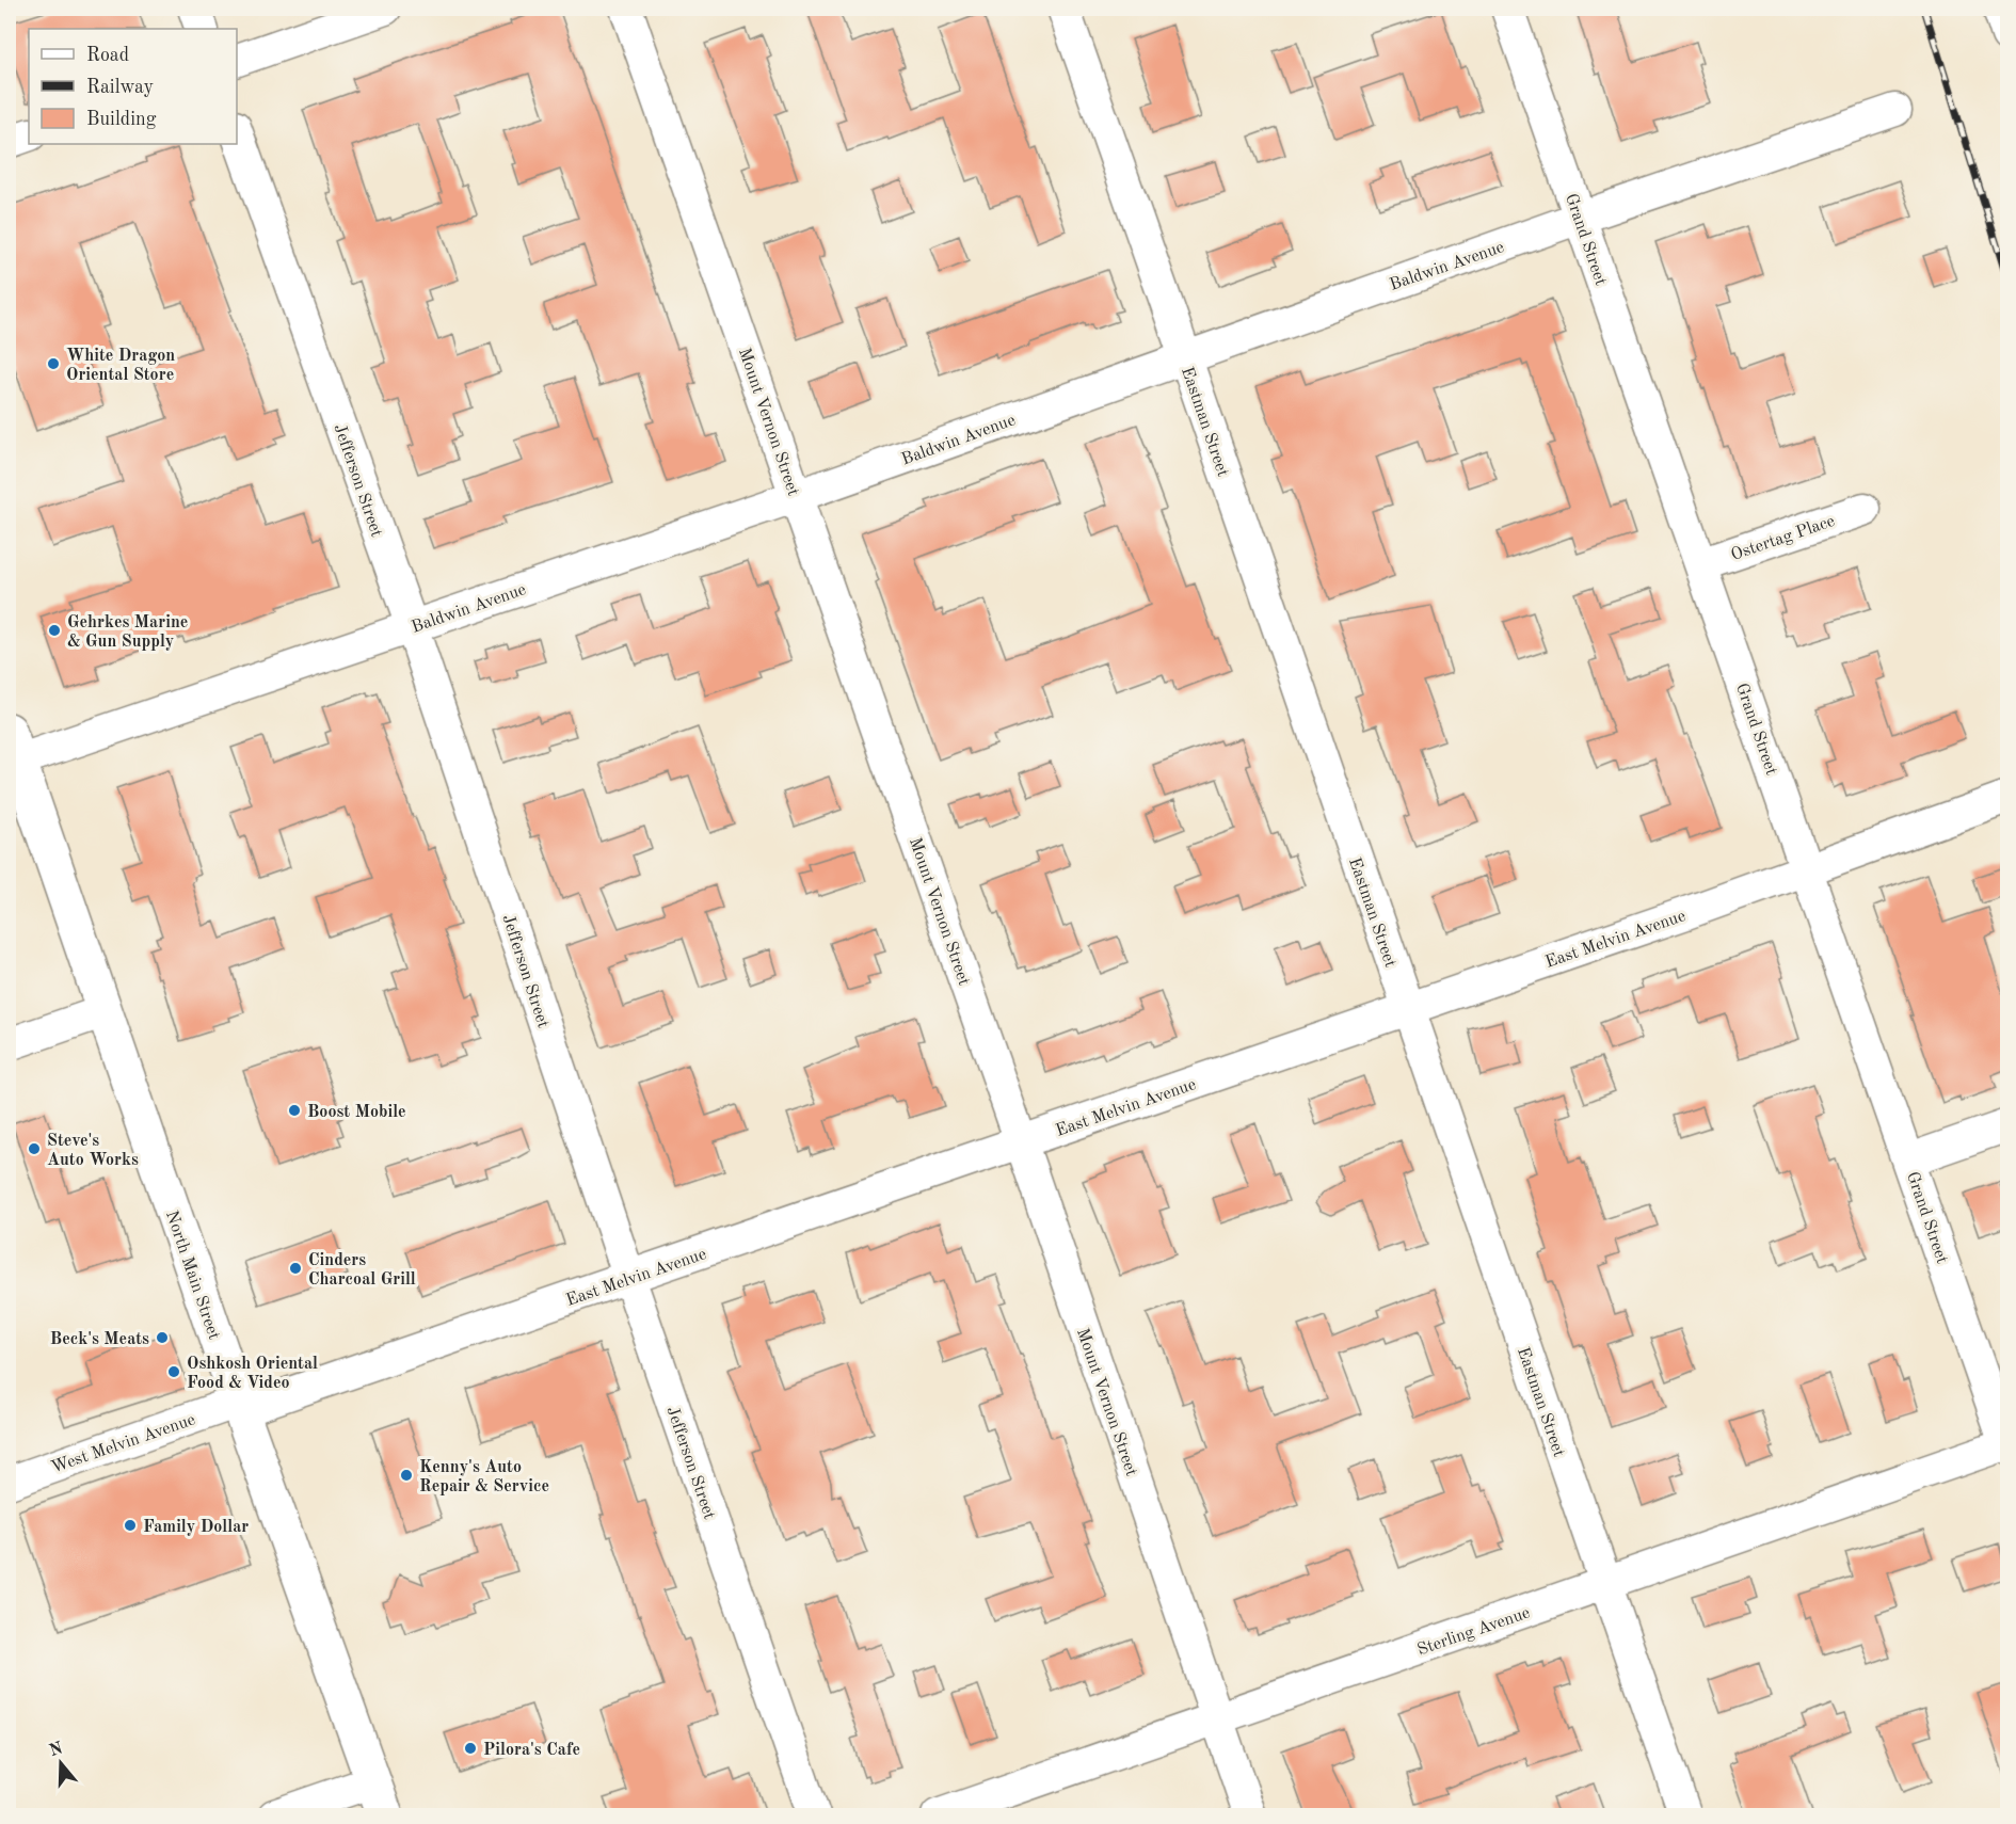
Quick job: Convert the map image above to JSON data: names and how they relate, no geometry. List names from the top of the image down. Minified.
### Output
{"streets":{"main road":["North Main Street"],"street":["Grand Street","Baldwin Avenue","Mount Vernon Street","Eastman Street","Jefferson Street","Ostertag Place","East Melvin Avenue","West Melvin Avenue","Sterling Avenue"]},"crossings":[["Grand Street","Baldwin Avenue"],["Grand Street","Ostertag Place"],["Grand Street","East Melvin Avenue"],["Grand Street","Sterling Avenue"],["Baldwin Avenue","Mount Vernon Street"],["Baldwin Avenue","Eastman Street"],["Baldwin Avenue","Jefferson Street"],["Baldwin Avenue","North Main Street"],["Mount Vernon Street","East Melvin Avenue"],["Mount Vernon Street","Sterling Avenue"],["Eastman Street","East Melvin Avenue"],["Eastman Street","Sterling Avenue"],["Jefferson Street","East Melvin Avenue"],["East Melvin Avenue","North Main Street"],["East Melvin Avenue","West Melvin Avenue"],["North Main Street","West Melvin Avenue"]],"places":["White Dragon Oriental Store","Gehrkes Marine & Gun Supply","Boost Mobile","Steve's Auto Works","Cinders Charcoal Grill","Beck's Meats","Oshkosh Oriental Food & Video","Kenny's Auto Repair & Service","Family Dollar","Pilora's Cafe"],"legend":["Road","Railway","Building"],"north":"top"}
